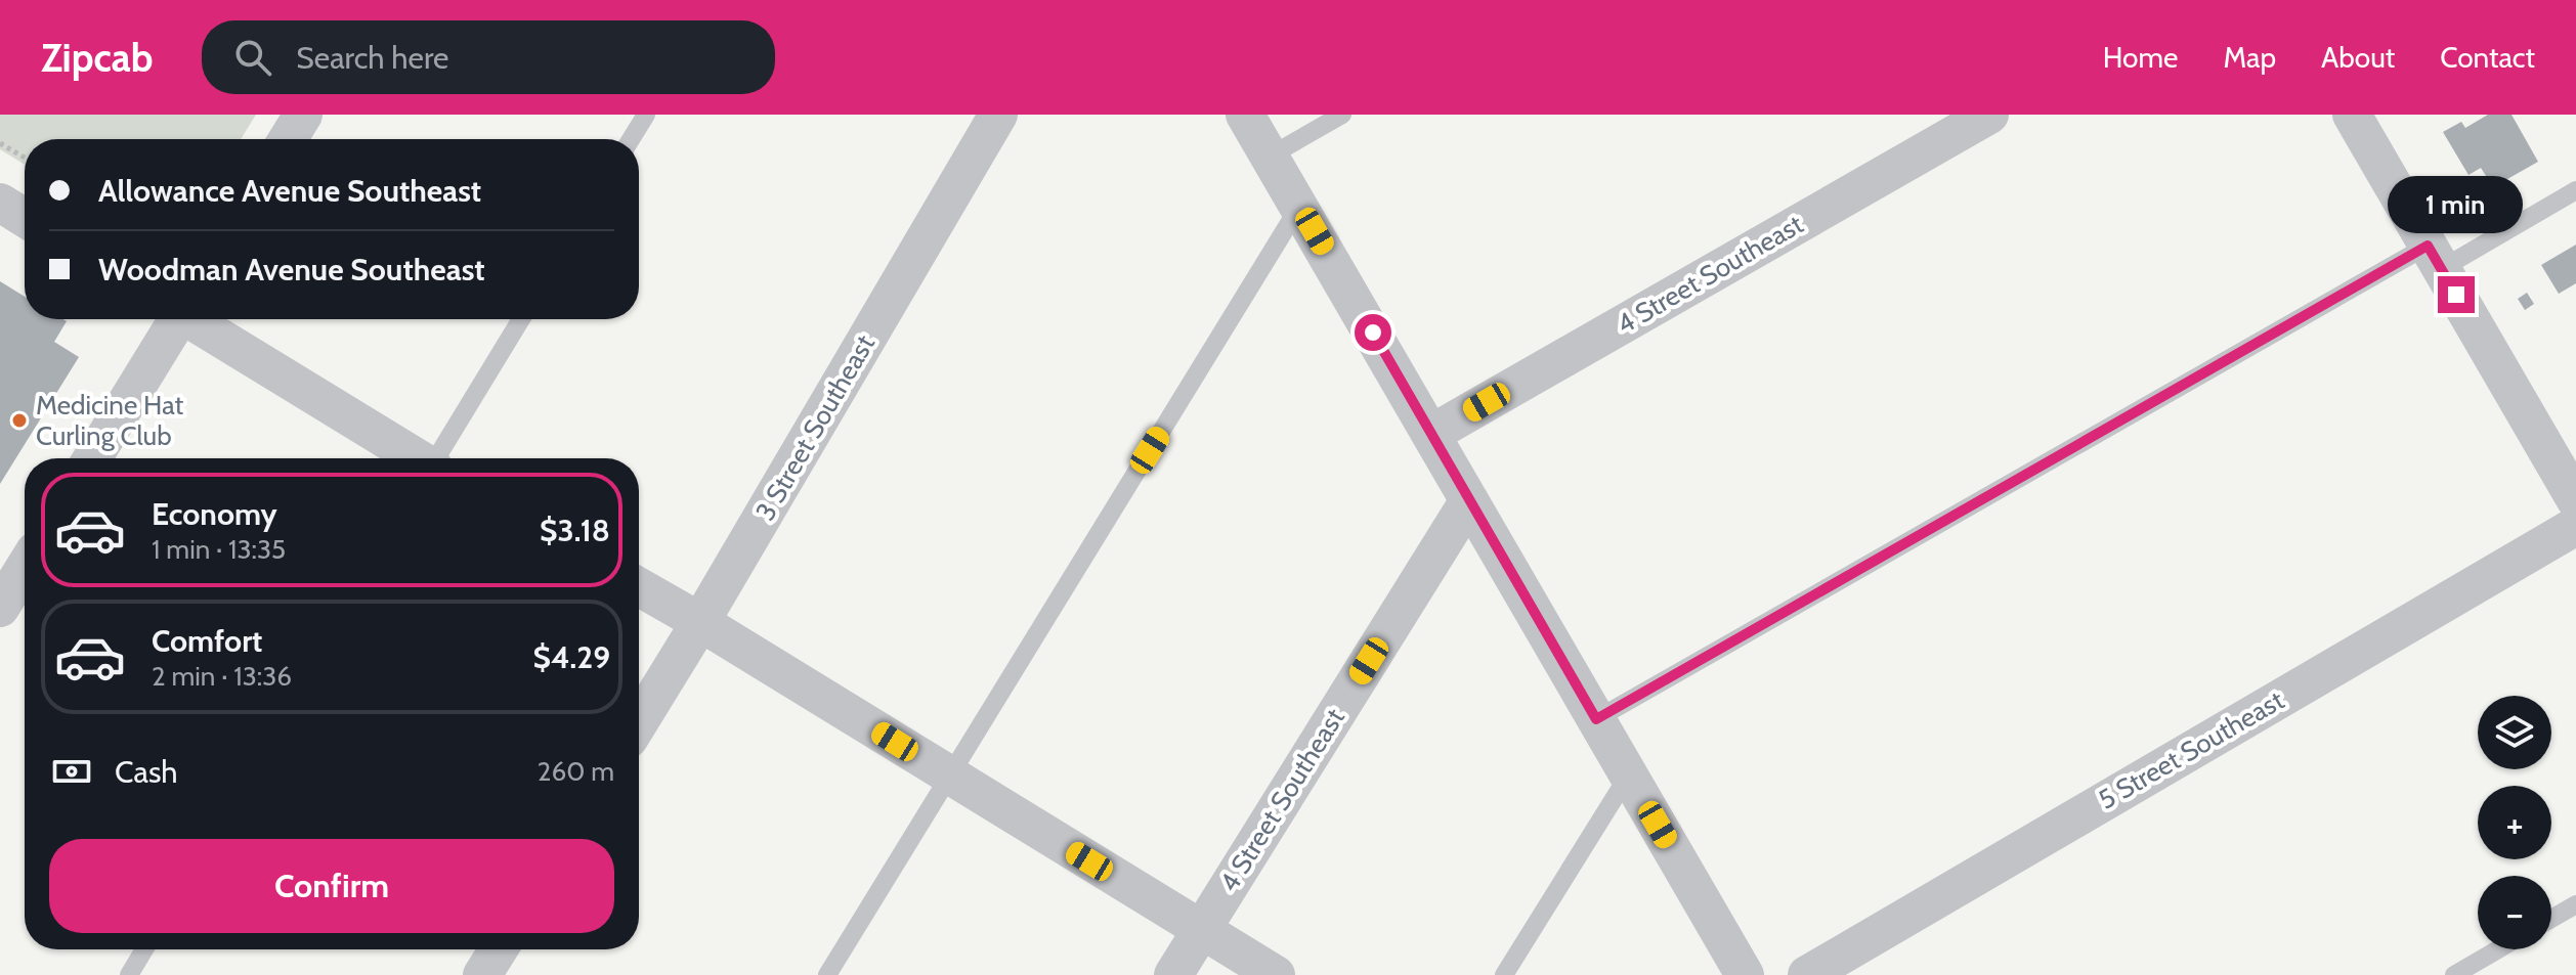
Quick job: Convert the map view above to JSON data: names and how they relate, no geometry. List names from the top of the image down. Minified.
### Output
{"streets":{"street":["4 Street Southeast","3 Street Southeast","5 Street Southeast"]},"places":["Medicine Hat Curling Club"],"page":{"header":"Zipcab","search":"Search here","nav":["Home","Map","About","Contact"],"banner":["Allowance Avenue Southeast","Woodman Avenue Southeast"],"bubble":"1 min","list":[{"name":"Economy","note":"1 min · 13:35","value":"$3.18"},{"name":"Comfort","note":"2 min · 13:36","value":"$4.29"}],"map_buttons":["+","−"],"pay":["Cash","260 m"],"buttons":"Confirm"}}
